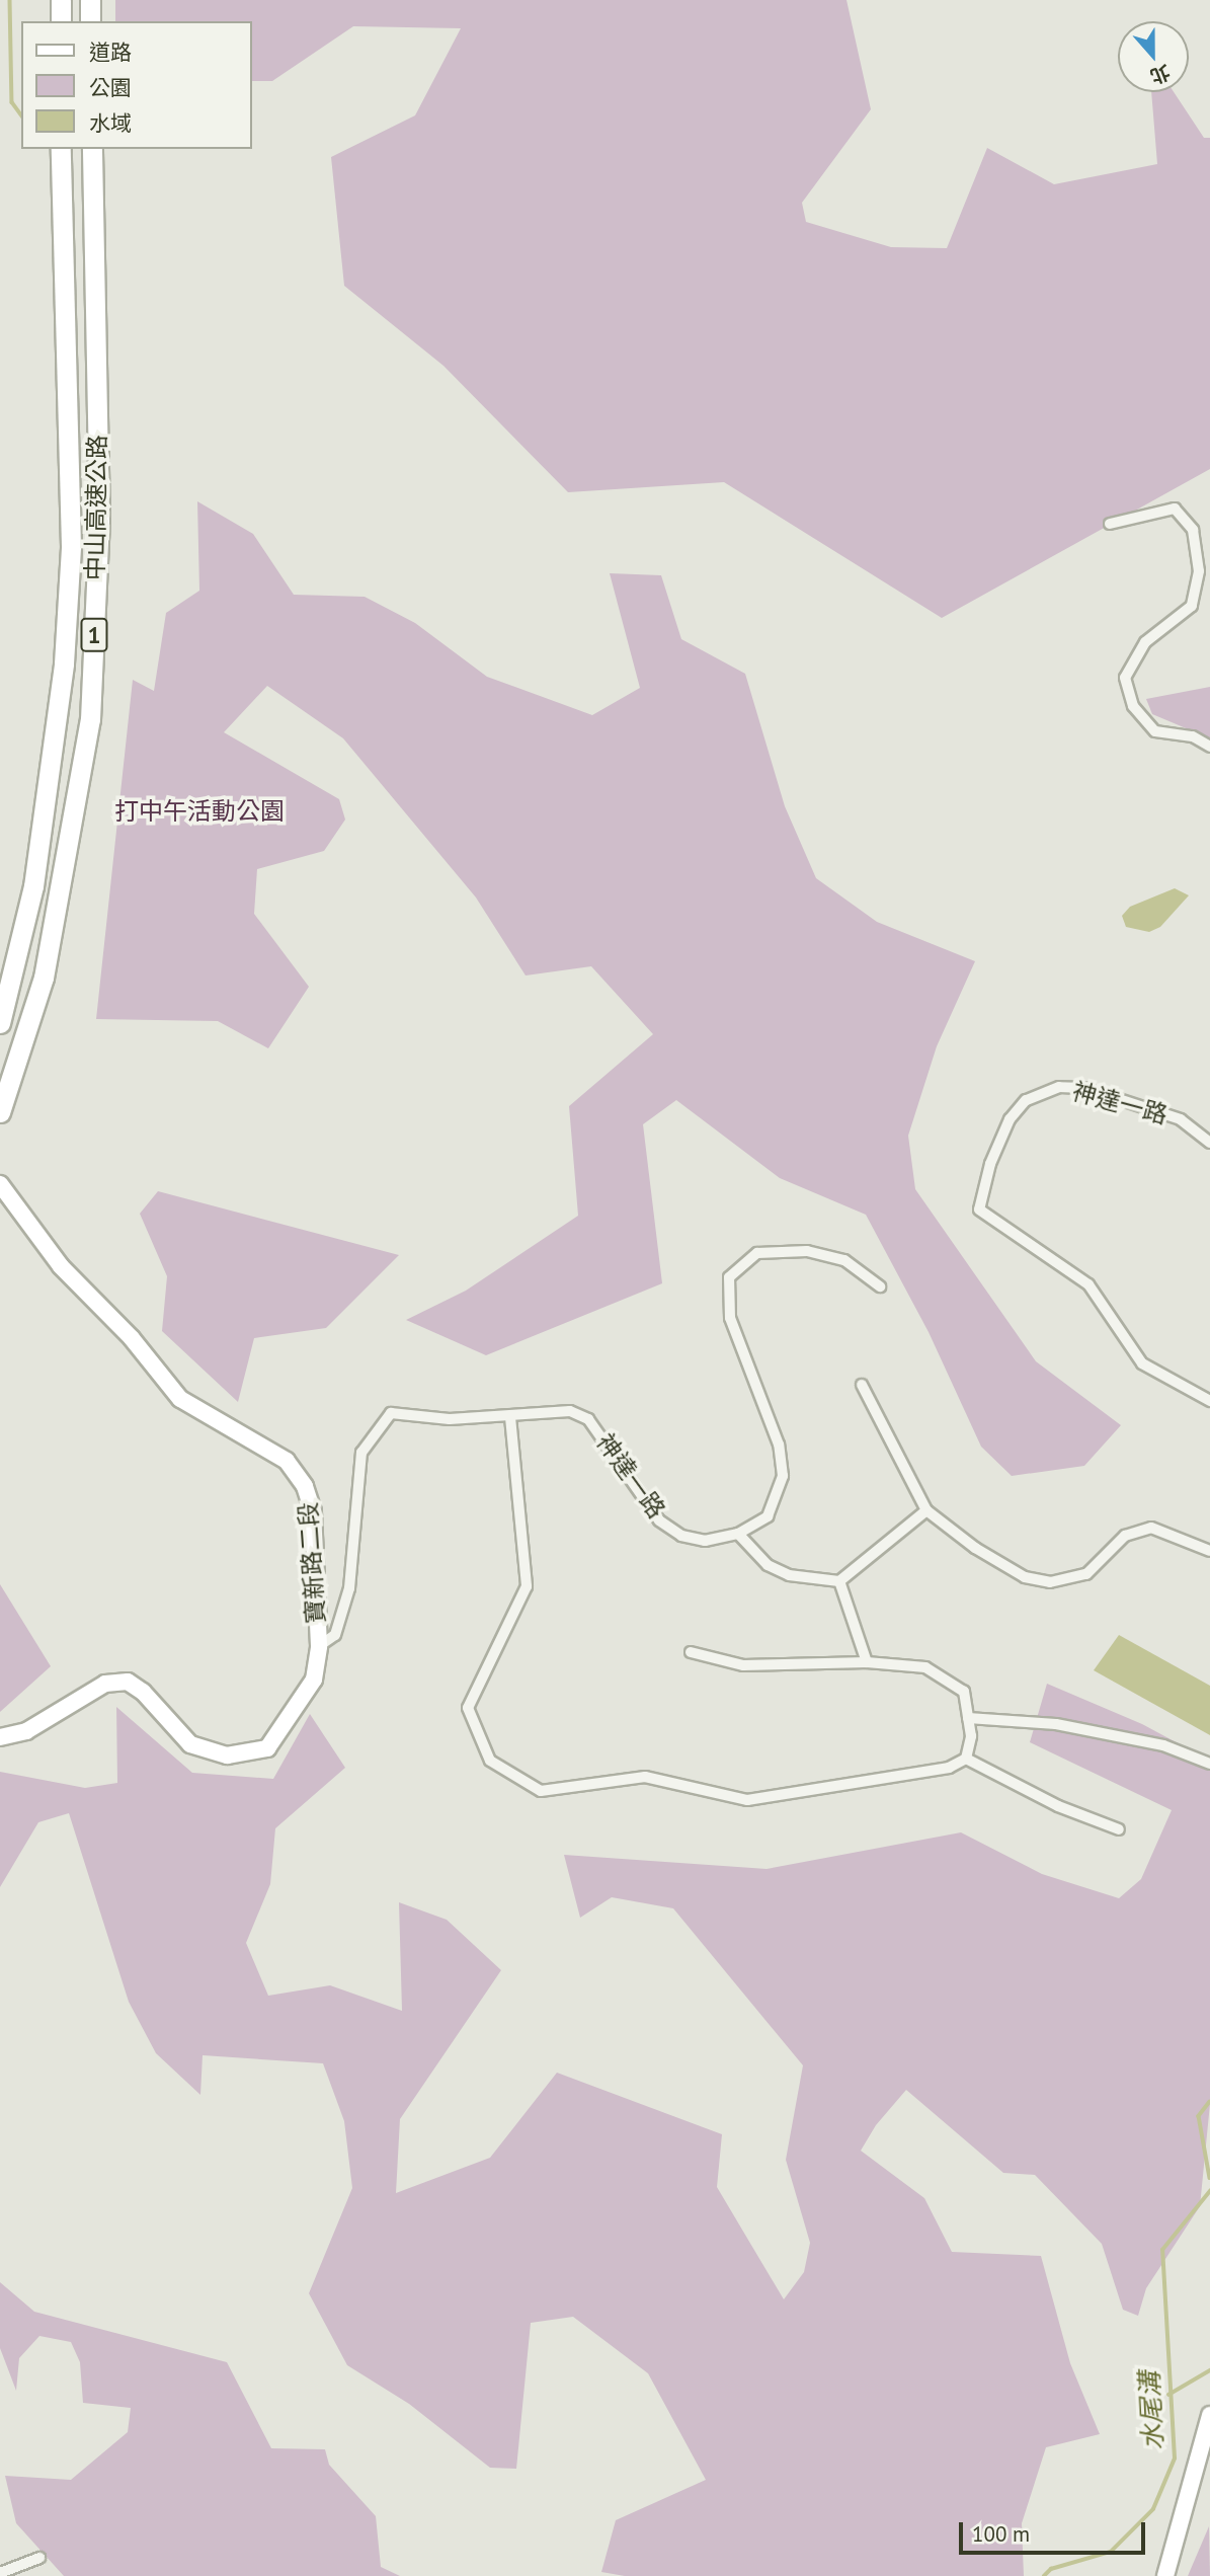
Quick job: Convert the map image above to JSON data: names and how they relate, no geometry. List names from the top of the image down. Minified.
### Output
{"streets":{"highway":["中山高速公路","1"],"street":["神達一路","寶新路二段"]},"crossings":[["神達一路","寶新路二段"]],"water":["水尾溝"],"parks":["打中午活動公園"],"legend":["道路","公園","水域"],"scale_bar":"100 m","north":"bottom"}
